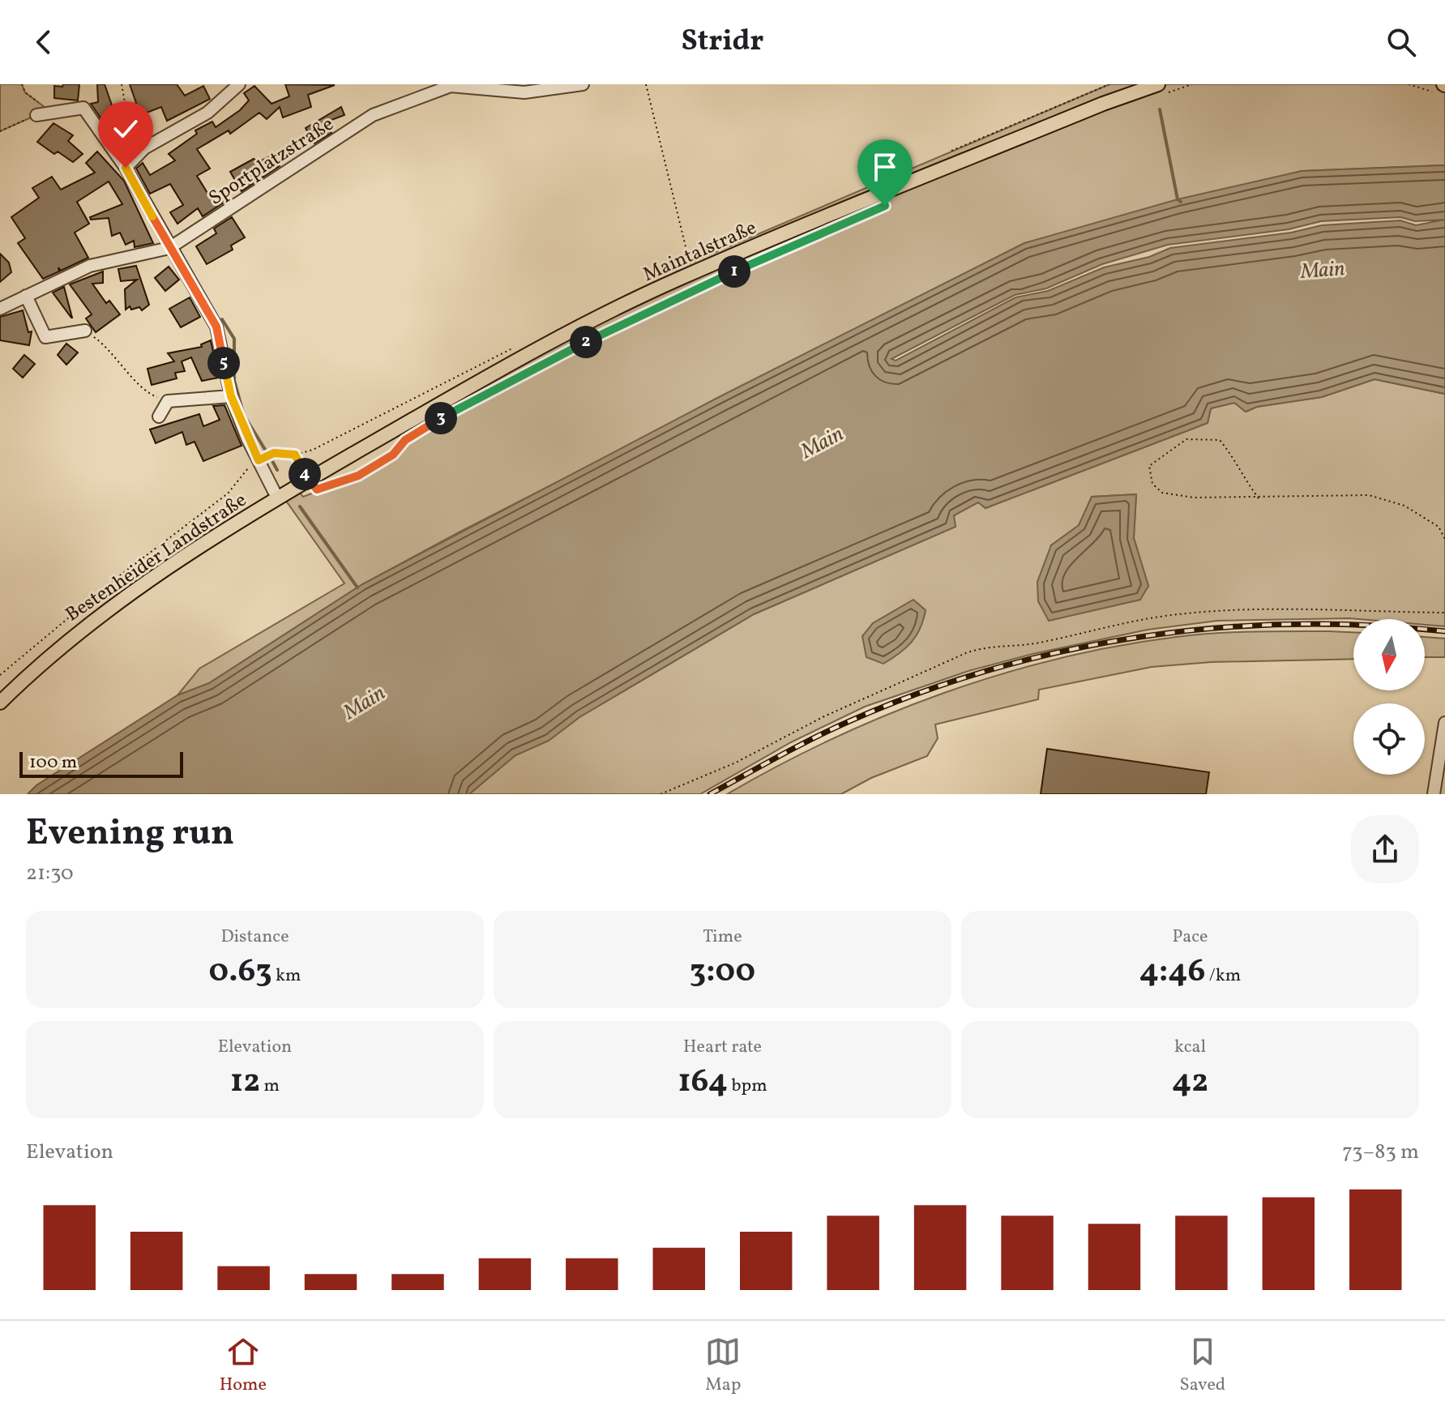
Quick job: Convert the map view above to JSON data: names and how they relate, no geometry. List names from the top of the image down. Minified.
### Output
{"streets":{"main road":["Maintalstraße","Bestenheider Landstraße"],"street":["Sportplatzstraße"]},"crossings":[["Maintalstraße","Bestenheider Landstraße"]],"water":["Main"],"scale_bar":"100 m","north":"bottom","page":{"header":"Stridr","pins":["1","2","5","3","4"],"scale":"100 m","heading":["Evening run","21:30"],"stats":[["Distance","0.63 km"],["Time","3:00"],["Pace","4:46 /km"],["Elevation","12 m"],["Heart rate","164 bpm"],["kcal","42"]],"chart":["Elevation","73–83 m"],"tabs":["Home","Map","Saved"]}}
